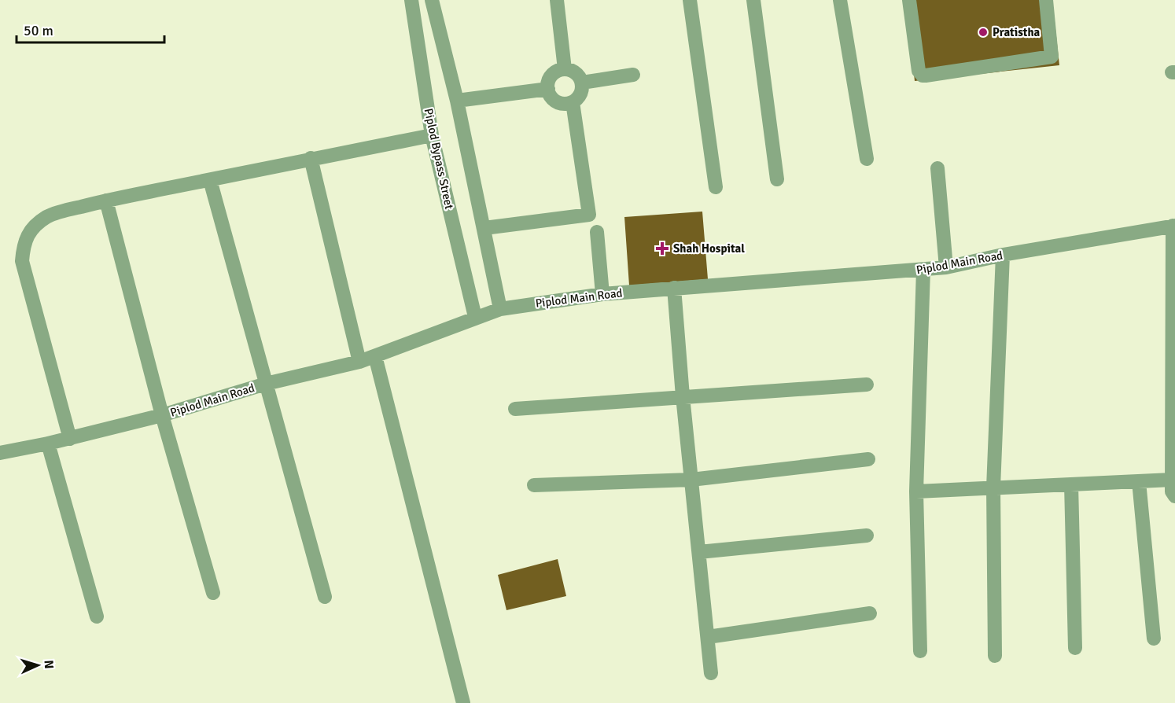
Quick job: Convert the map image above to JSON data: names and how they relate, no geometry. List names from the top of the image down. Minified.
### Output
{"streets":{"street":["Piplod Bypass Street","Piplod Main Road"]},"crossings":[["Piplod Bypass Street","Piplod Main Road"]],"places":{"other":["Pratistha"],"health":["Shah Hospital"]},"scale_bar":"50 m","north":"right"}
